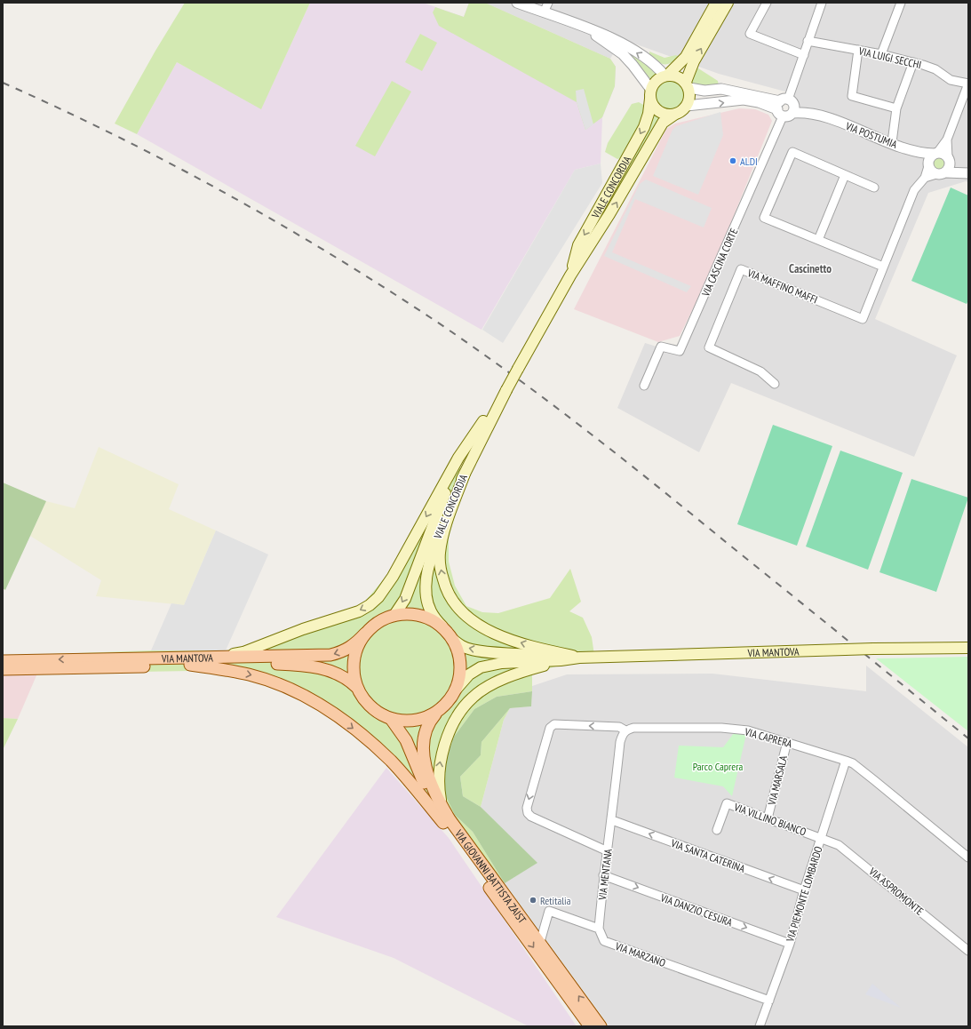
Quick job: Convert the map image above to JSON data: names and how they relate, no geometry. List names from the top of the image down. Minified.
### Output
{"streets":{"main road":["VIALE CONCORDIA","VIA MANTOVA","VIA GIOVANNI BATTISTA ZAIST"],"street":["VIA LUIGI SECCHI","VIA POSTUMIA","VIA CASCINA CORTE","VIA MAFFINO MAFFI","VIA CAPRERA","VIA MARSALA","VIA VILLINO BIANCO","VIA SANTA CATERINA","VIA MENTANA","VIA ASPROMONTE","VIA PIEMONTE LOMBARDO","VIA DANZIO CESURA","VIA MARZANO"]},"crossings":[["VIA POSTUMIA","VIALE CONCORDIA"],["VIA POSTUMIA","VIA CASCINA CORTE"],["VIA POSTUMIA","VIA MAFFINO MAFFI"],["VIALE CONCORDIA","VIA MANTOVA"],["VIALE CONCORDIA","VIA GIOVANNI BATTISTA ZAIST"],["VIA MANTOVA","VIA GIOVANNI BATTISTA ZAIST"],["VIA CAPRERA","VIA MARSALA"],["VIA CAPRERA","VIA PIEMONTE LOMBARDO"],["VIA MARSALA","VIA VILLINO BIANCO"],["VIA VILLINO BIANCO","VIA ASPROMONTE"],["VIA VILLINO BIANCO","VIA PIEMONTE LOMBARDO"],["VIA SANTA CATERINA","VIA MENTANA"],["VIA SANTA CATERINA","VIA PIEMONTE LOMBARDO"],["VIA MENTANA","VIA DANZIO CESURA"],["VIA MENTANA","VIA MARZANO"],["VIA ASPROMONTE","VIA PIEMONTE LOMBARDO"],["VIA PIEMONTE LOMBARDO","VIA DANZIO CESURA"],["VIA PIEMONTE LOMBARDO","VIA MARZANO"]],"one_way":["VIA SANTA CATERINA","VIA DANZIO CESURA"],"districts":["Cascinetto"],"parks":["Parco Caprera"],"places":["ALDI","Retitalia"]}
